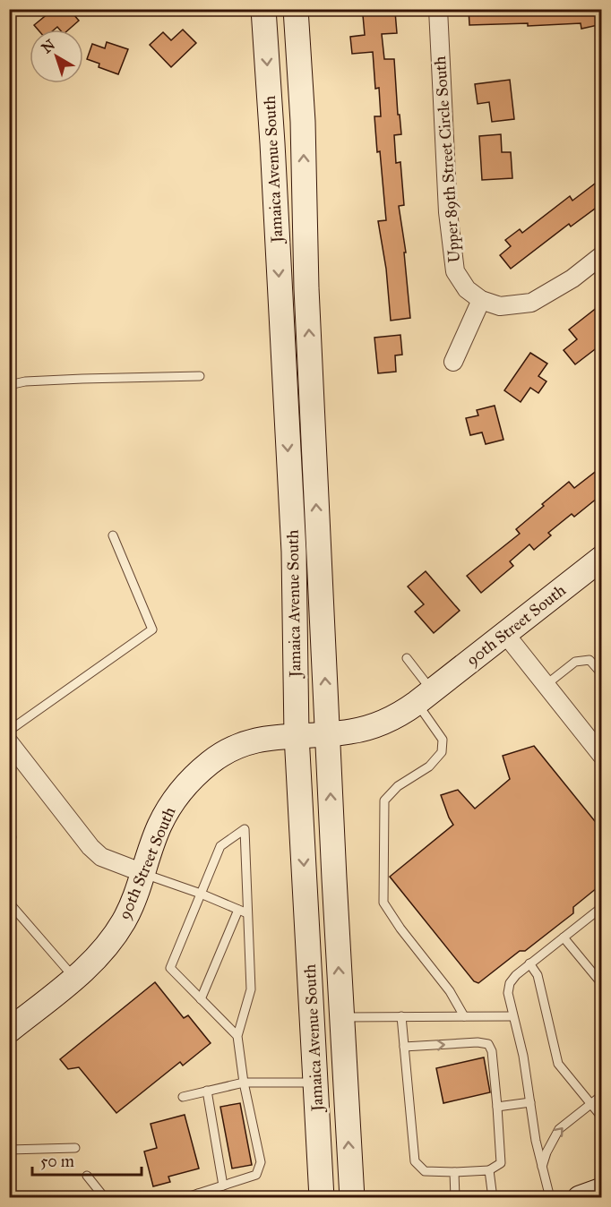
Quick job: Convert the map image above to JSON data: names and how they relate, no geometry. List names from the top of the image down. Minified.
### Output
{"streets":{"main road":["Jamaica Avenue South","90th Street South"],"street":["Upper 89th Street Circle South"]},"crossings":[["Jamaica Avenue South","90th Street South"]],"scale_bar":"50 m","north":"top left"}
